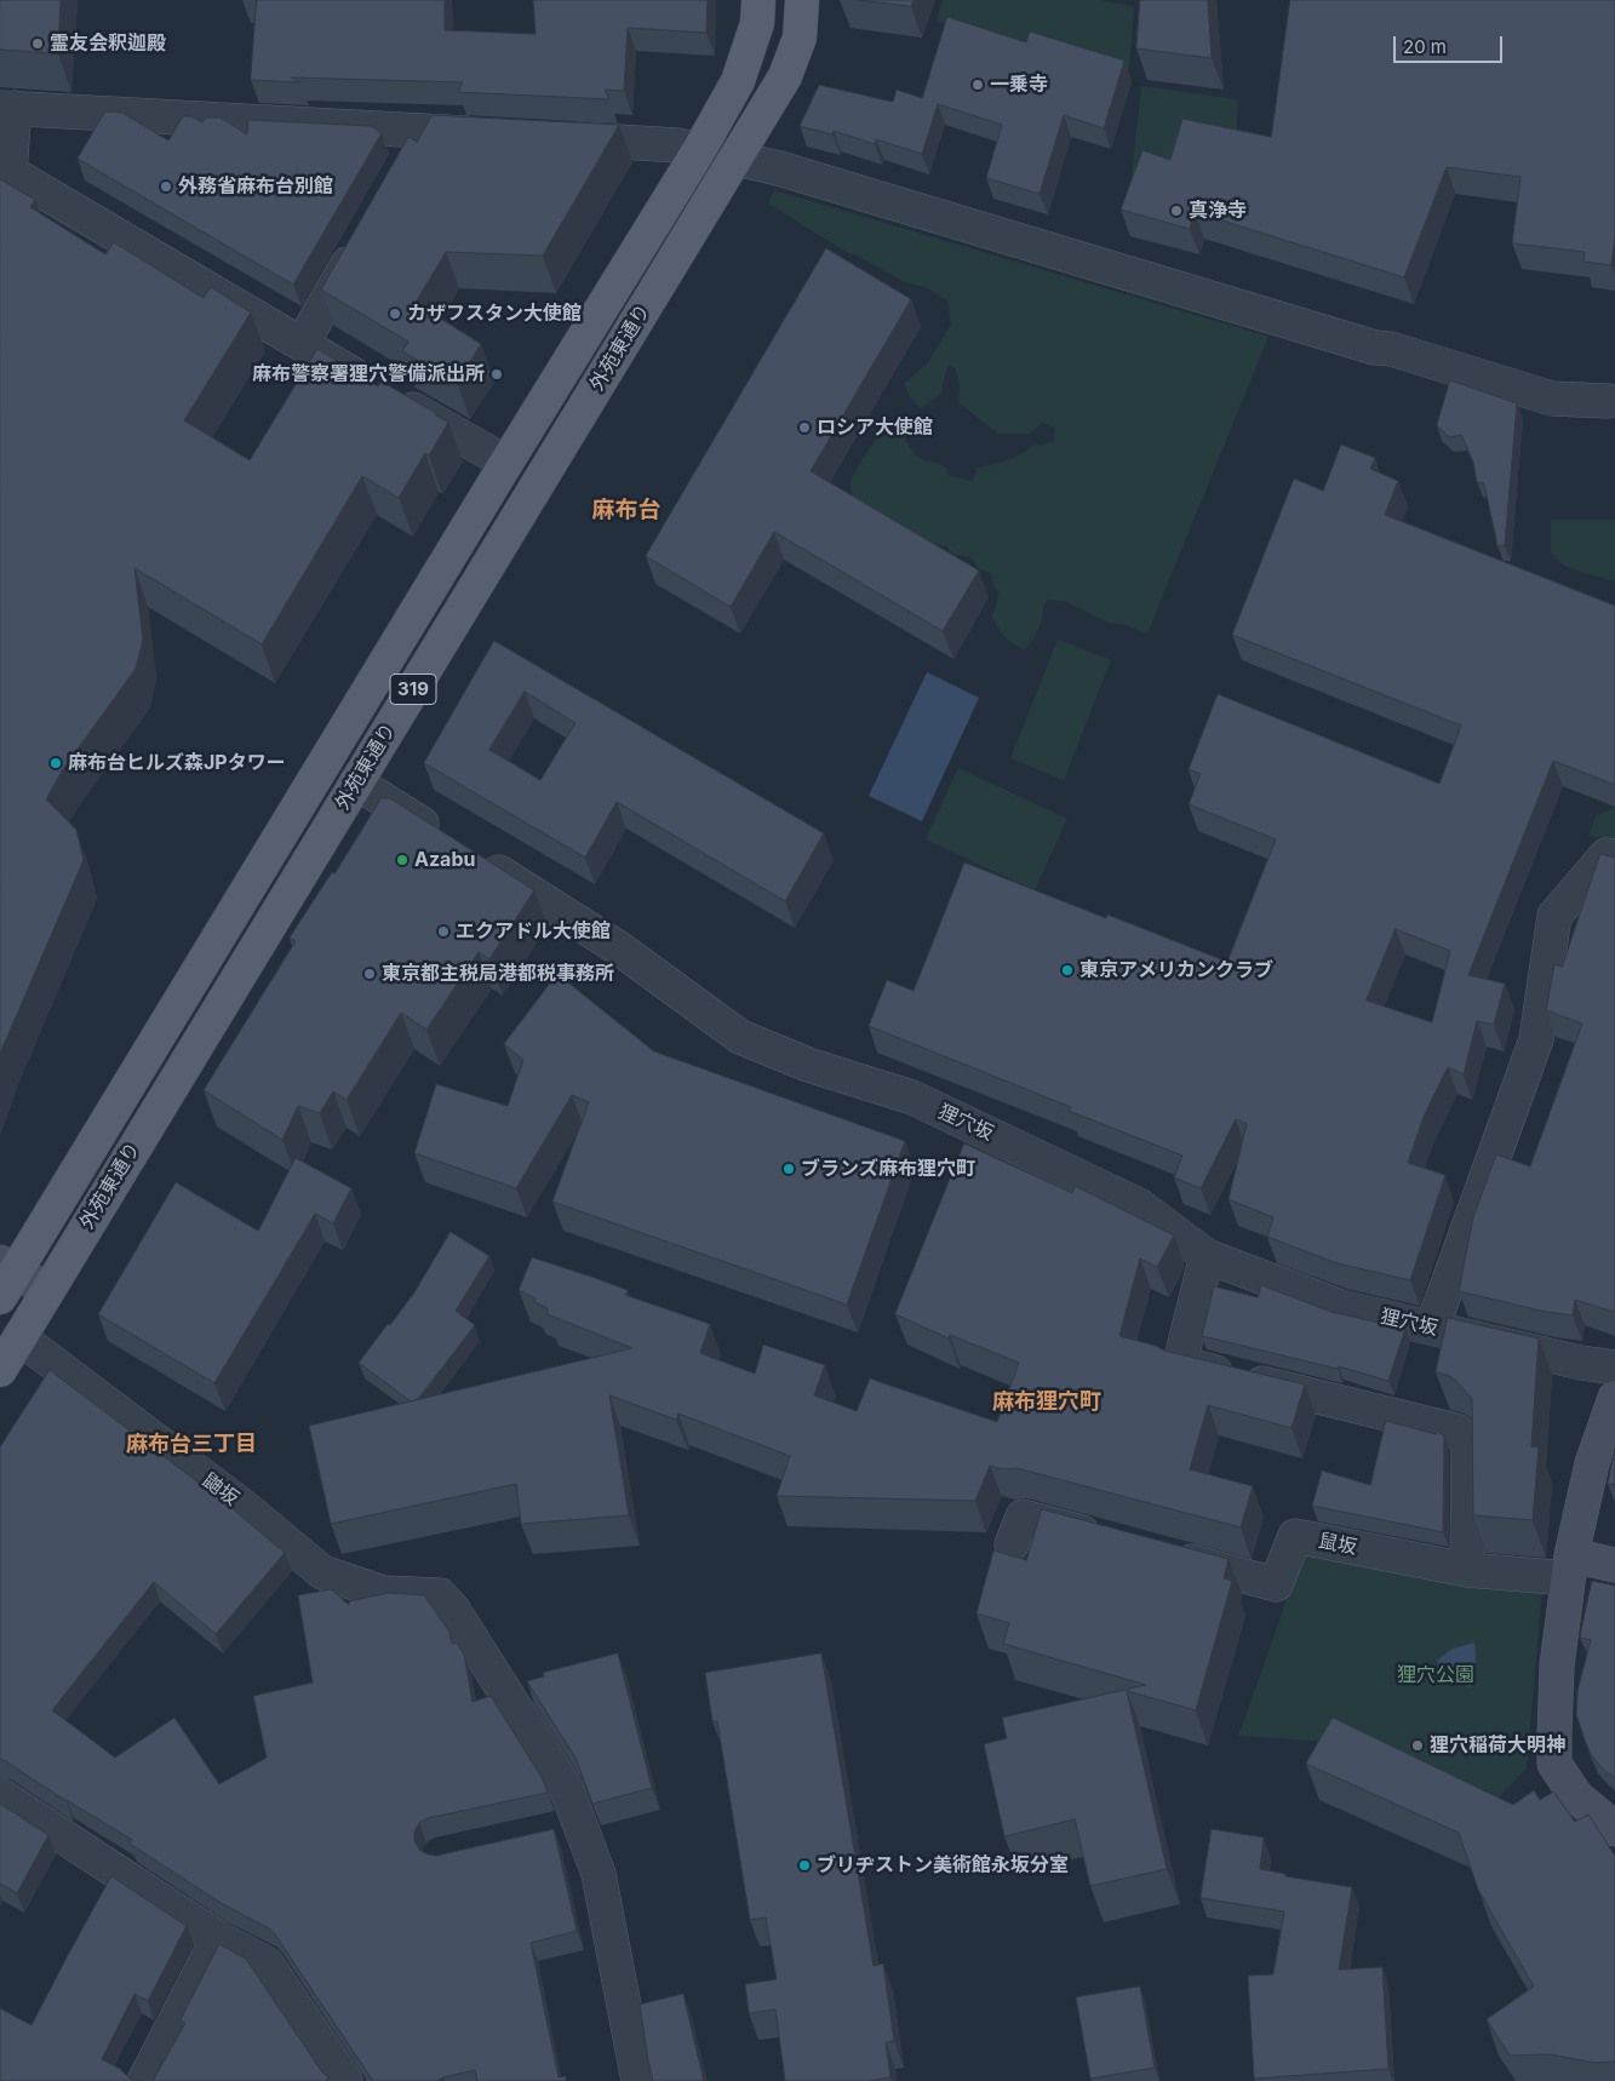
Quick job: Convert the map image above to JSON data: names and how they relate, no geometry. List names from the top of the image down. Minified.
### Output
{"streets":{"main road":["外苑東通り","319"],"street":["狸穴坂","鼬坂","鼠坂"]},"crossings":[["外苑東通り","鼬坂"]],"districts":["麻布台","麻布狸穴町","麻布台三丁目"],"parks":["狸穴公園"],"places":["霊友会釈迦殿","一乗寺","外務省麻布台別館","真浄寺","カザフスタン大使館","麻布警察署狸穴警備派出所","ロシア大使館","麻布台ヒルズ森JPタワー","Azabu","エクアドル大使館","東京アメリカンクラブ","東京都主税局港都税事務所","ブランズ麻布狸穴町","狸穴稲荷大明神","ブリヂストン美術館永坂分室"],"scale_bar":"20 m"}
